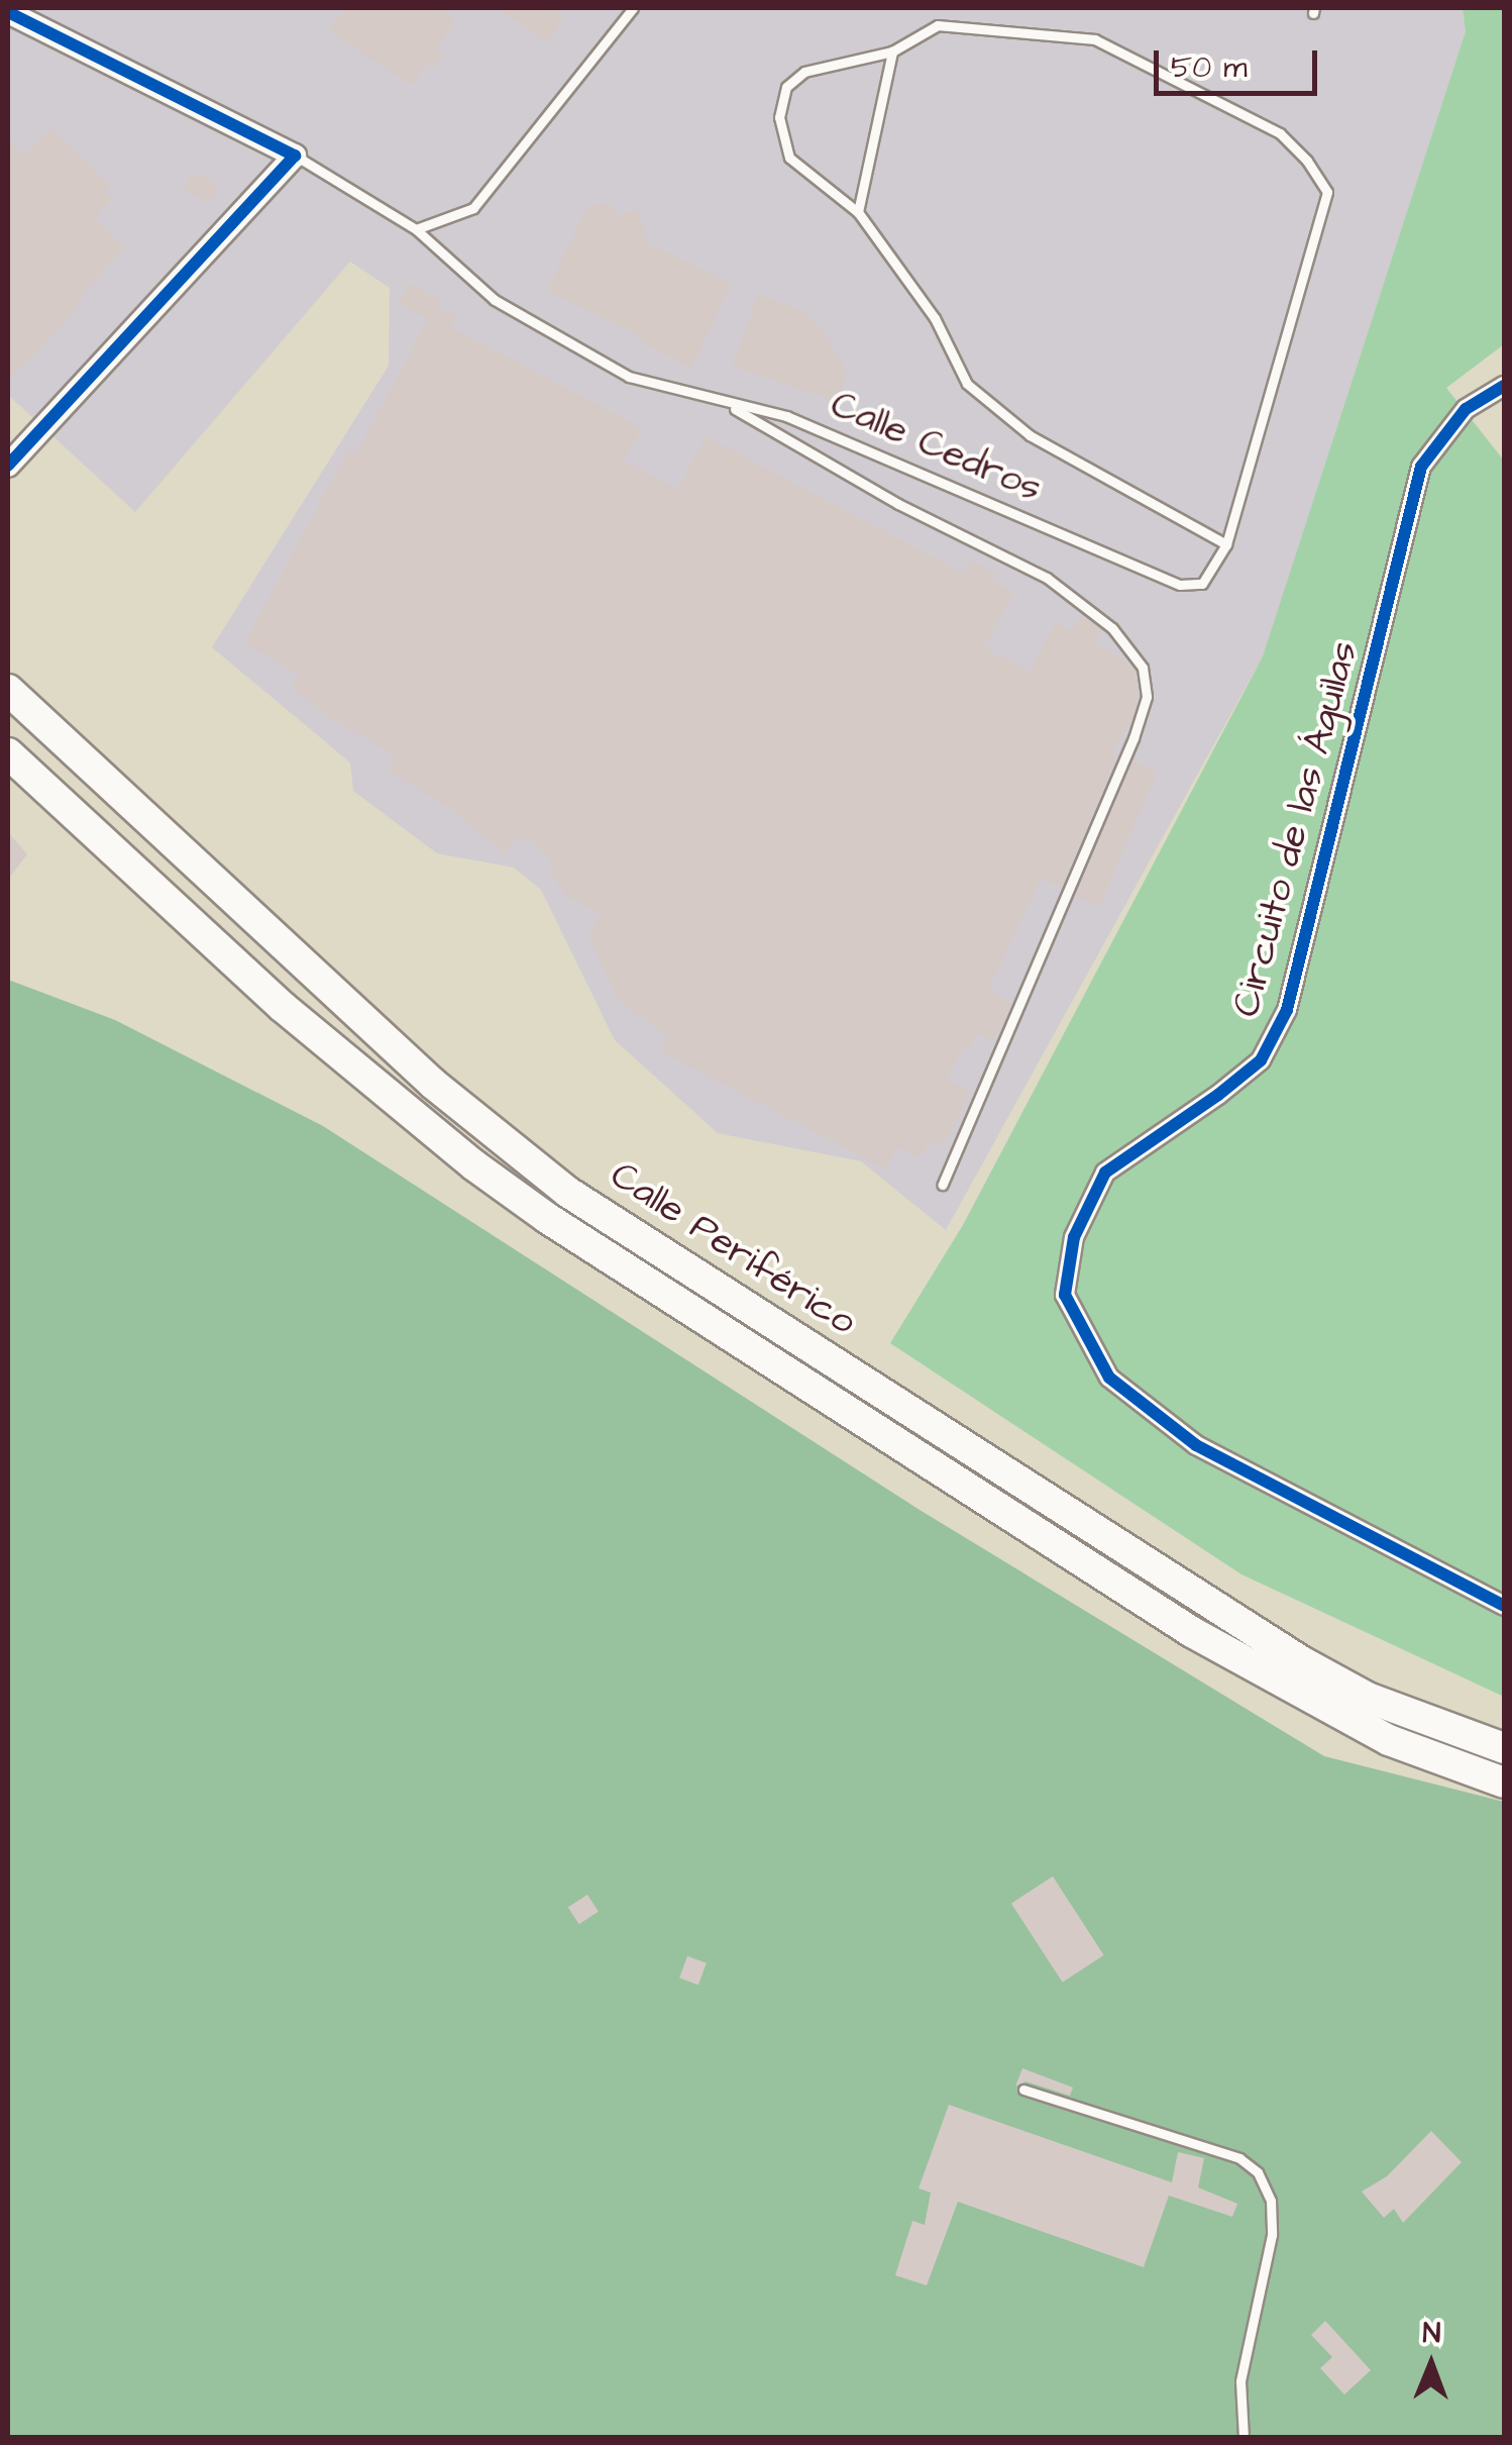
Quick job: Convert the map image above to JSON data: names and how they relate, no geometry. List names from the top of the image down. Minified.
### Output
{"streets":{"highway":["Calle Periférico"],"street":["Circuito de las Águilas"],"lane":["Calle Cedros"]},"scale_bar":"50 m","north":"top"}
